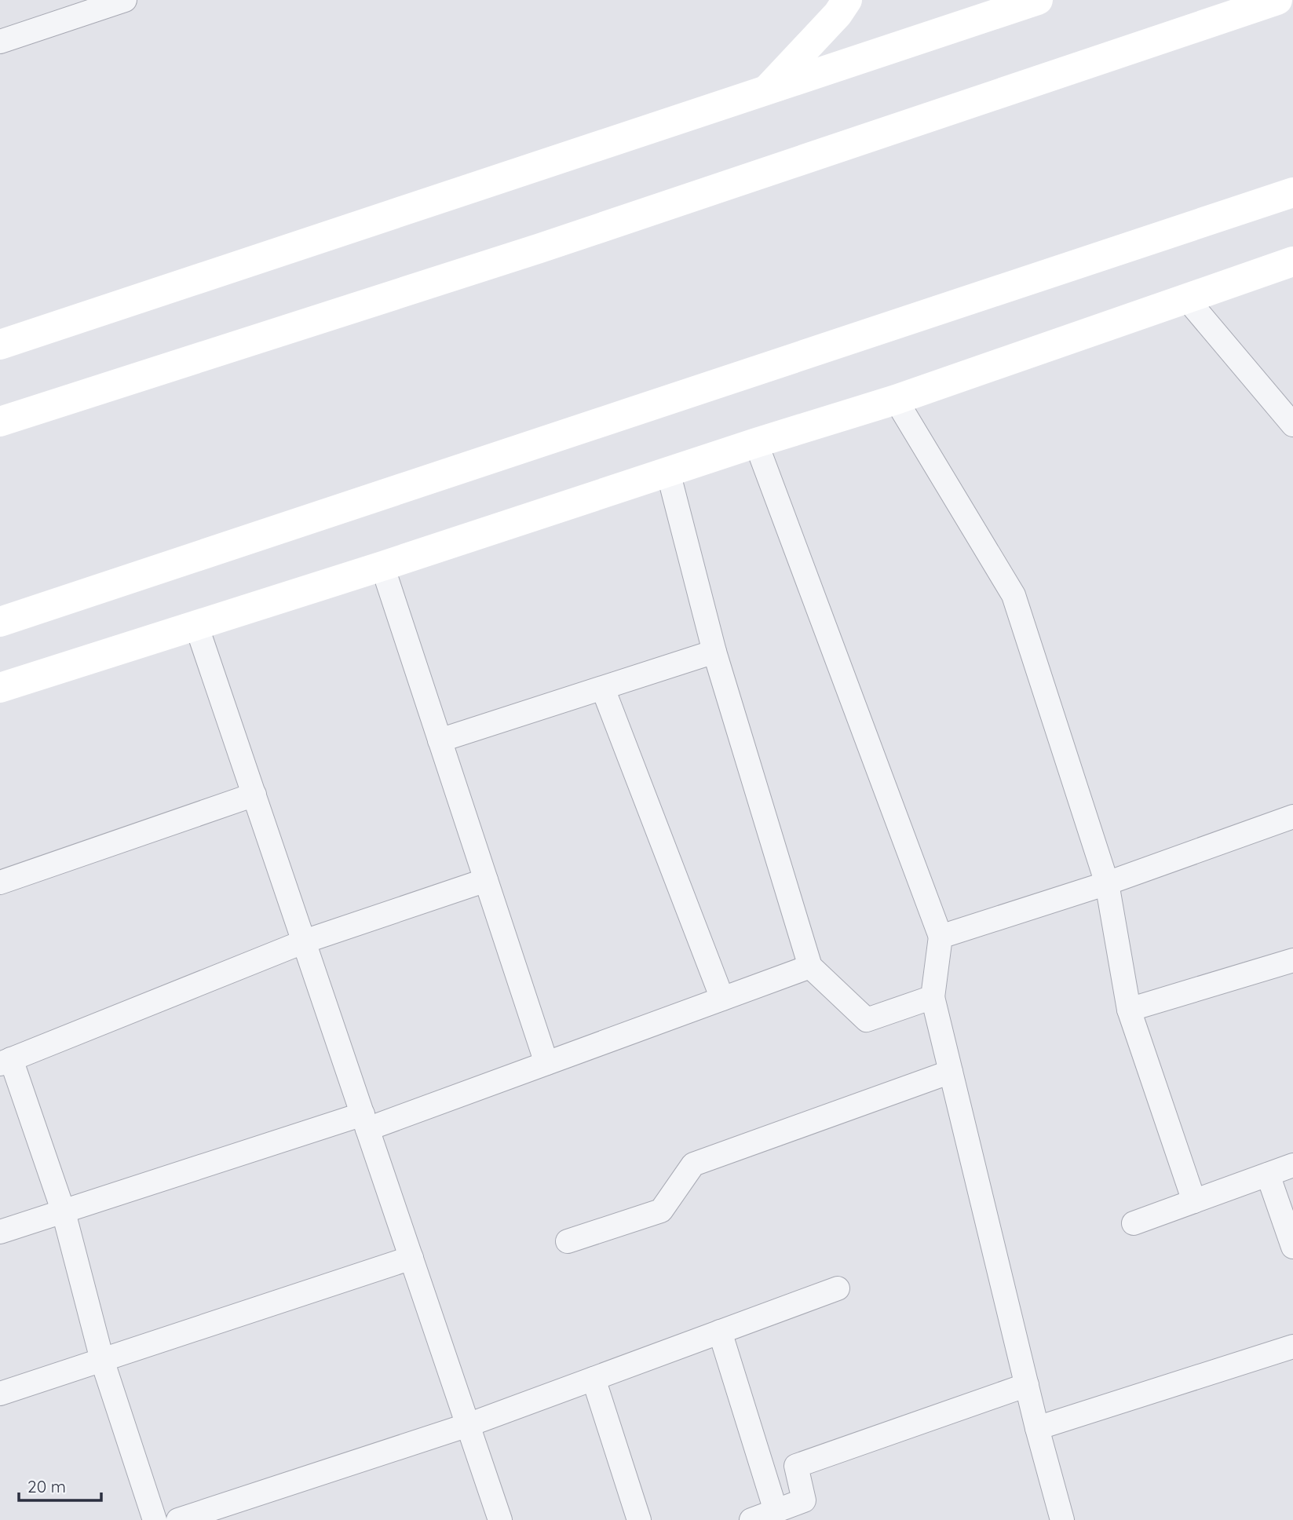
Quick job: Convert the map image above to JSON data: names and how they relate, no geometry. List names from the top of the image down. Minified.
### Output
{"scale_bar":"20 m"}
